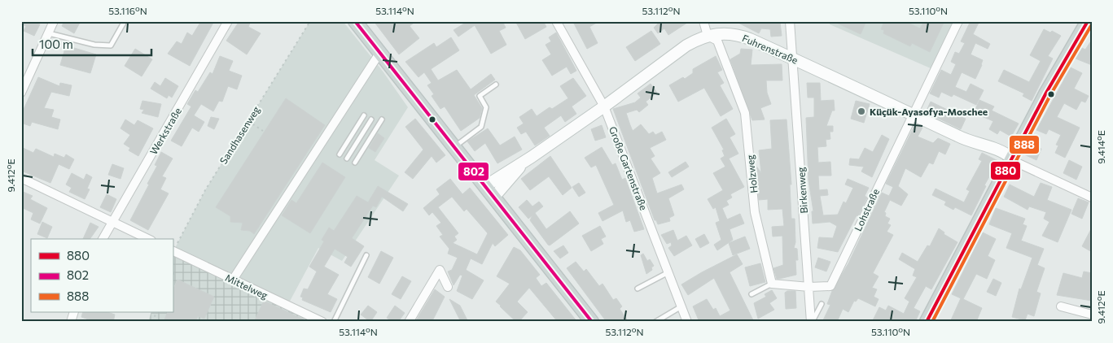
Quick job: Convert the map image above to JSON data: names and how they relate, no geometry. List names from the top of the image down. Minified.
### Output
{"streets":{"street":["Fuhrenstraße","Werkstraße","Große Gartenstraße","Holzweg","Birkenweg","Lohstraße","Mittelweg"],"path":["Sandhasenweg"]},"crossings":[["Fuhrenstraße","Große Gartenstraße"],["Fuhrenstraße","Holzweg"],["Fuhrenstraße","Birkenweg"],["Fuhrenstraße","Lohstraße"],["Sandhasenweg","Mittelweg"],["Birkenweg","Lohstraße"]],"places":["Küçük-Ayasofya-Moschee"],"lines":["transit line 880","transit line 802","transit line 888"],"legend":["880","802","888"],"scale_bar":"100 m","coordinates":["53.116°N","53.114°N","53.112°N","53.110°N","9.414°E","9.412°E"]}
